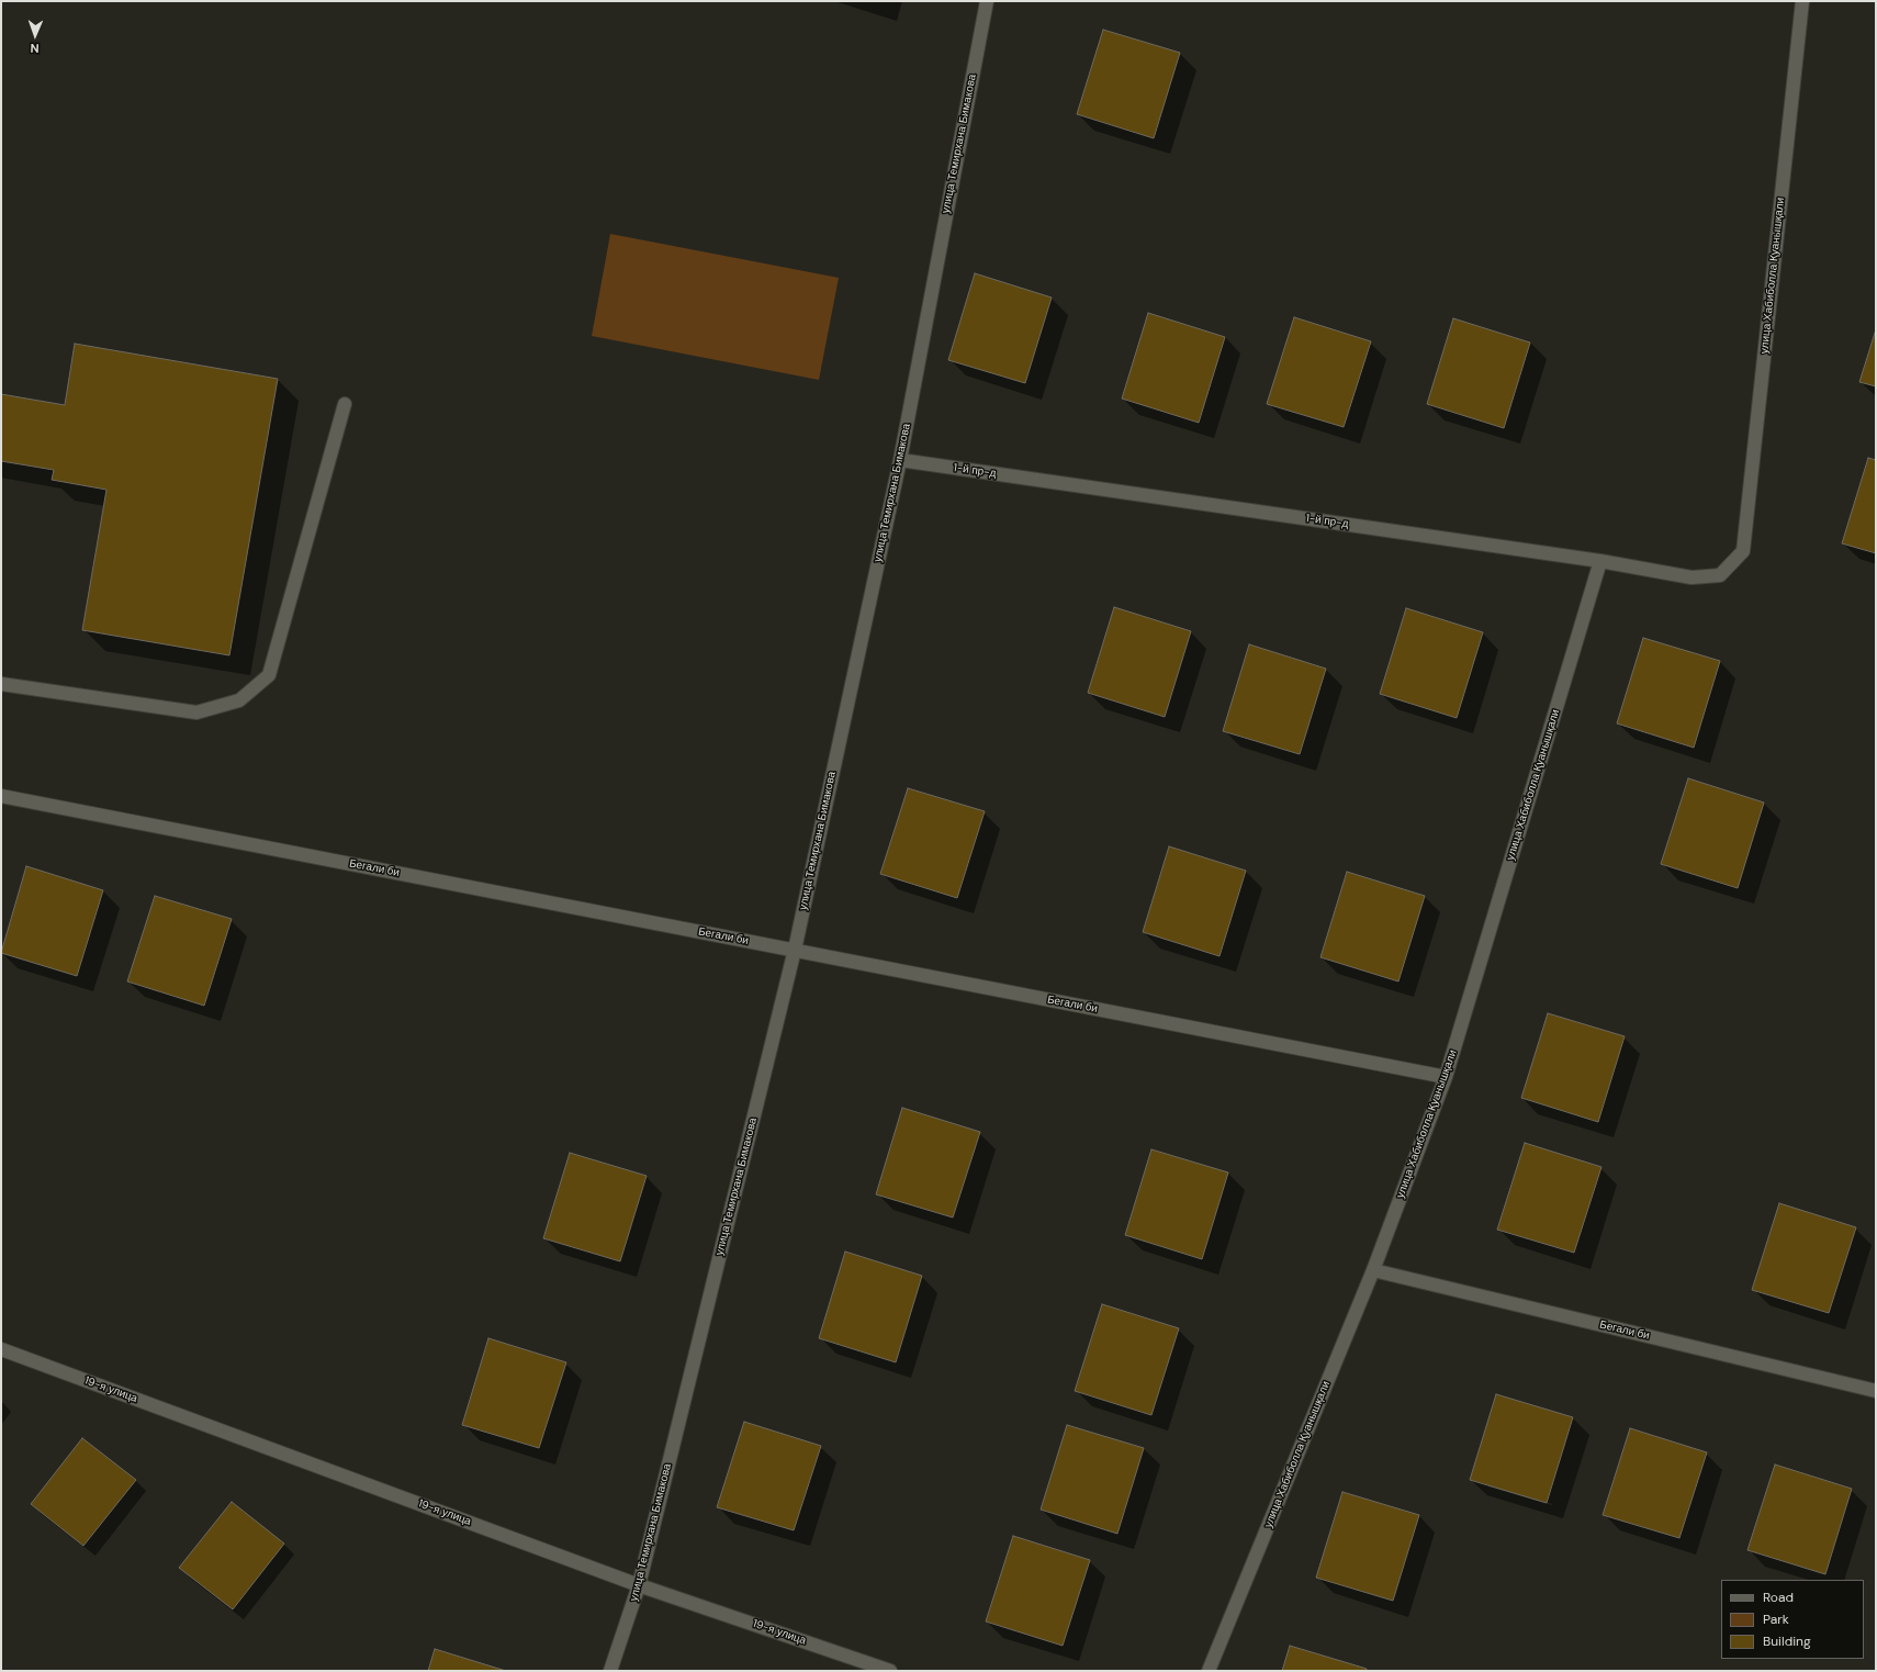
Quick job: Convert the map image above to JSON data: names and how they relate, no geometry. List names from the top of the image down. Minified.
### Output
{"streets":{"street":["улица Темирхана Бимакова","улица Хабиболла Қуанышқали","1-й пр-д","Бегали би","19-я улица"]},"crossings":[["улица Темирхана Бимакова","1-й пр-д"],["улица Темирхана Бимакова","Бегали би"],["улица Темирхана Бимакова","19-я улица"],["улица Хабиболла Қуанышқали","1-й пр-д"],["улица Хабиболла Қуанышқали","Бегали би"]],"legend":["Road","Park","Building"],"north":"bottom"}
